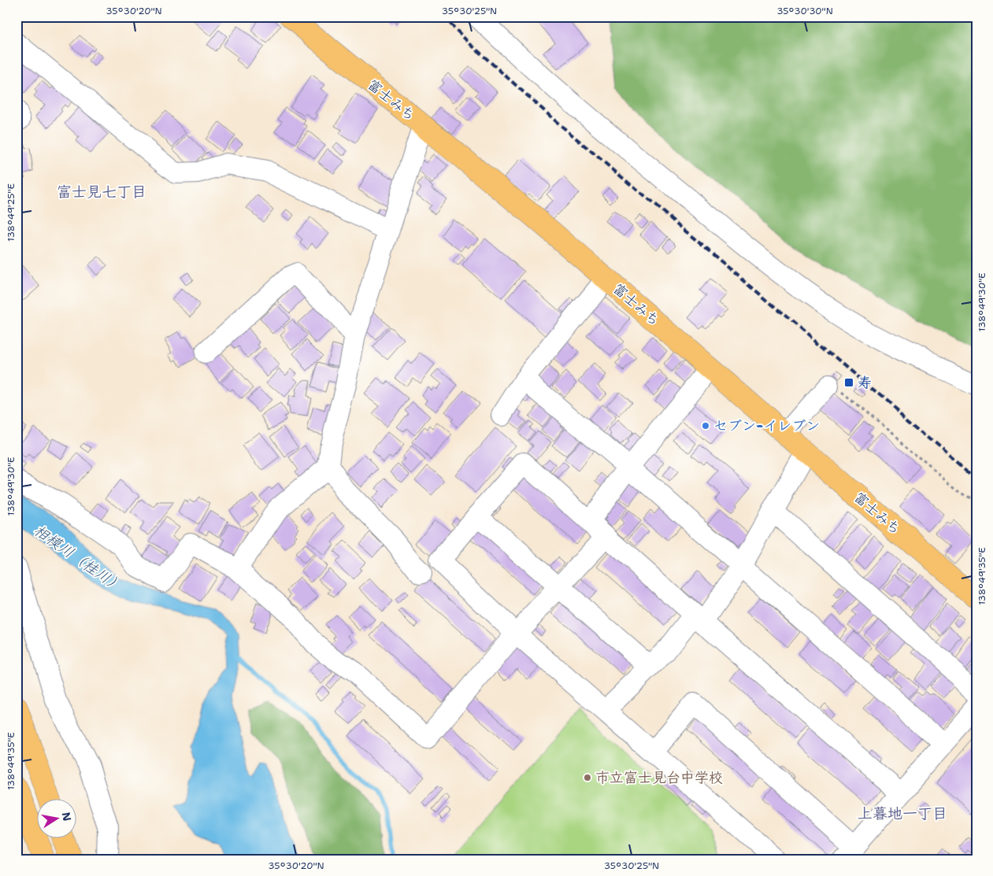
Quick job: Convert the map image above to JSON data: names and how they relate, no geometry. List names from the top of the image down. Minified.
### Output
{"streets":{"highway":["富士みち"]},"districts":["富士見七丁目","上暮地一丁目"],"water":["相模川（桂川）"],"places":{"transit":["寿"],"other":["セブン-イレブン","市立富士見台中学校"]},"north":"right","coordinates":["35°30'20\"N","35°30'25\"N","35°30'30\"N","138°49'25\"E","138°49'30\"E","138°49'35\"E"]}
